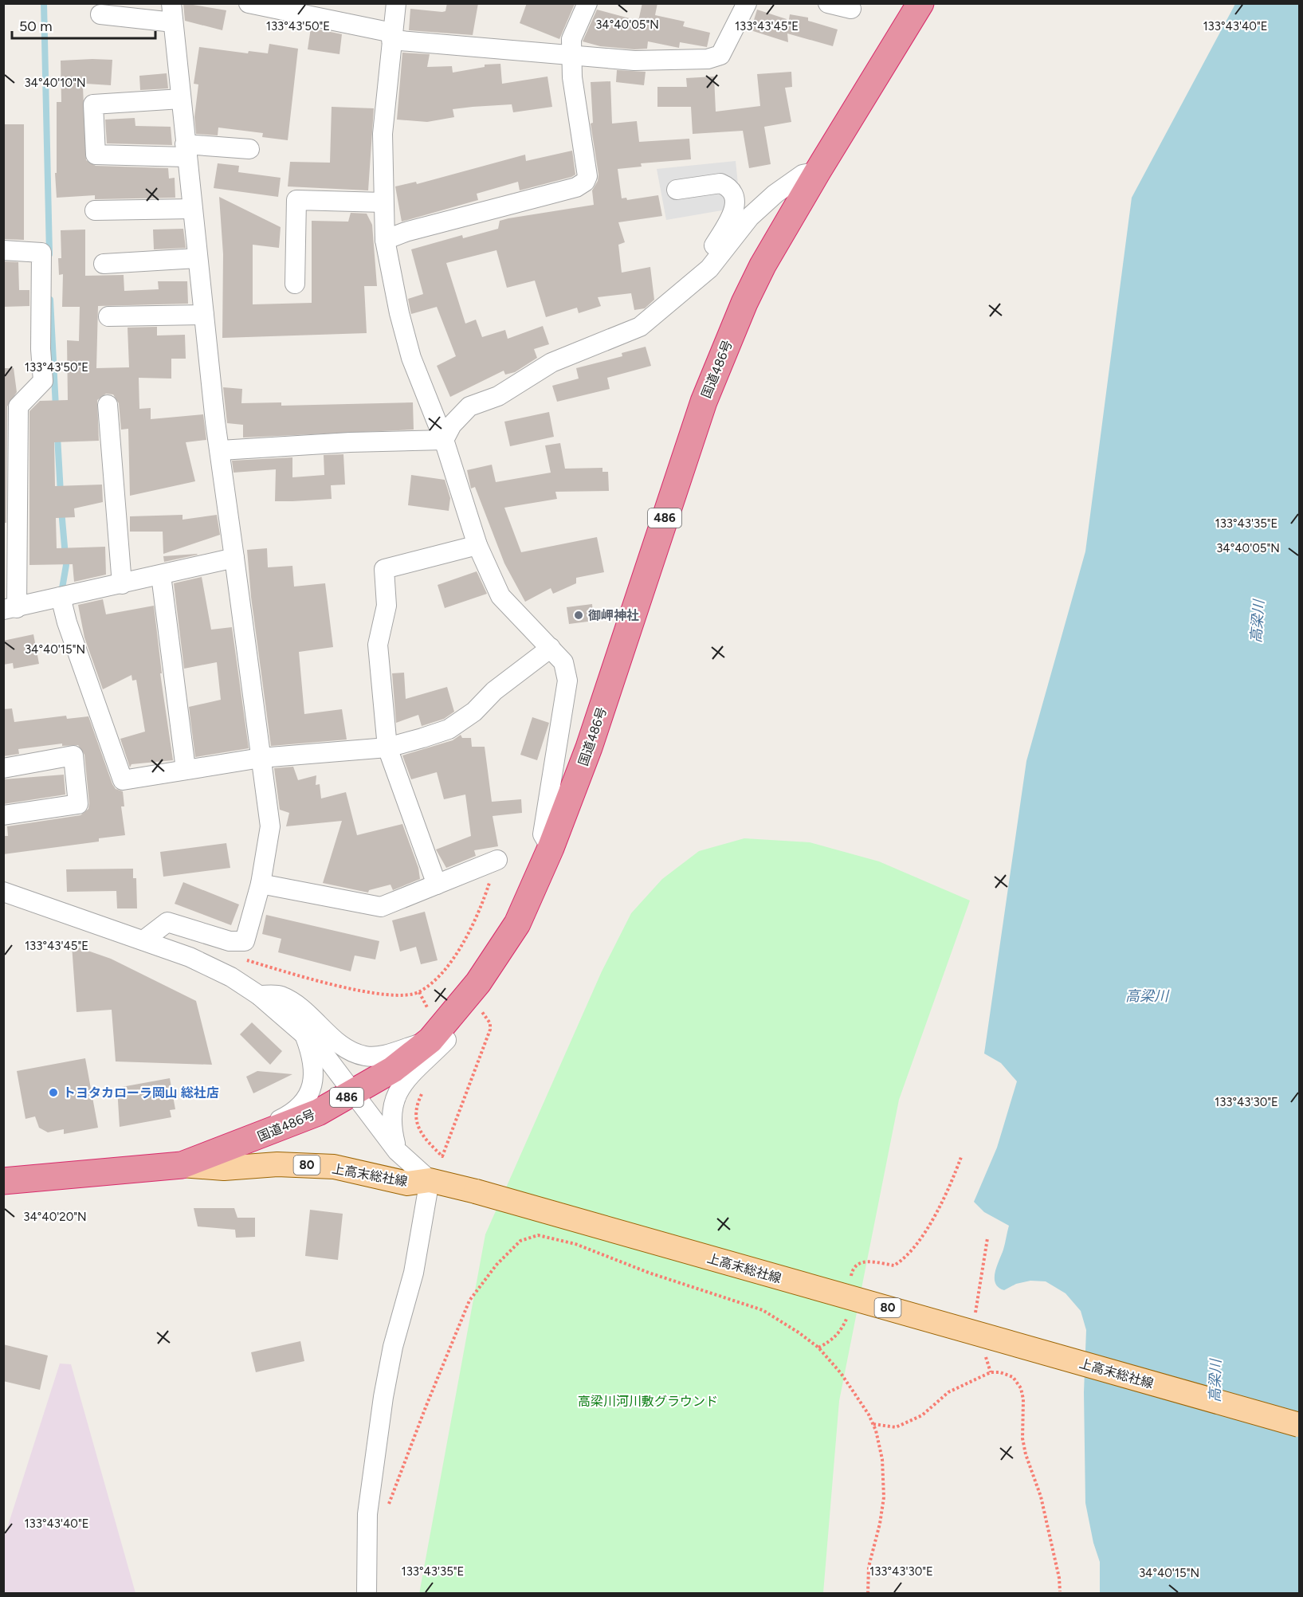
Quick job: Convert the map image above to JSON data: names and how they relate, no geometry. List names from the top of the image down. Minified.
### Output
{"streets":{"highway":["国道486号","486"],"main road":["80","上高末総社線"]},"crossings":[["国道486号","上高末総社線"]],"water":["高梁川"],"parks":["高梁川河川敷グラウンド"],"places":["御岬神社","トヨタカローラ岡山 総社店"],"scale_bar":"50 m","coordinates":["34°40'05\"N","133°43'50\"E","133°43'45\"E","133°43'40\"E","34°40'10\"N","133°43'35\"E","34°40'15\"N","133°43'30\"E","34°40'20\"N"]}
